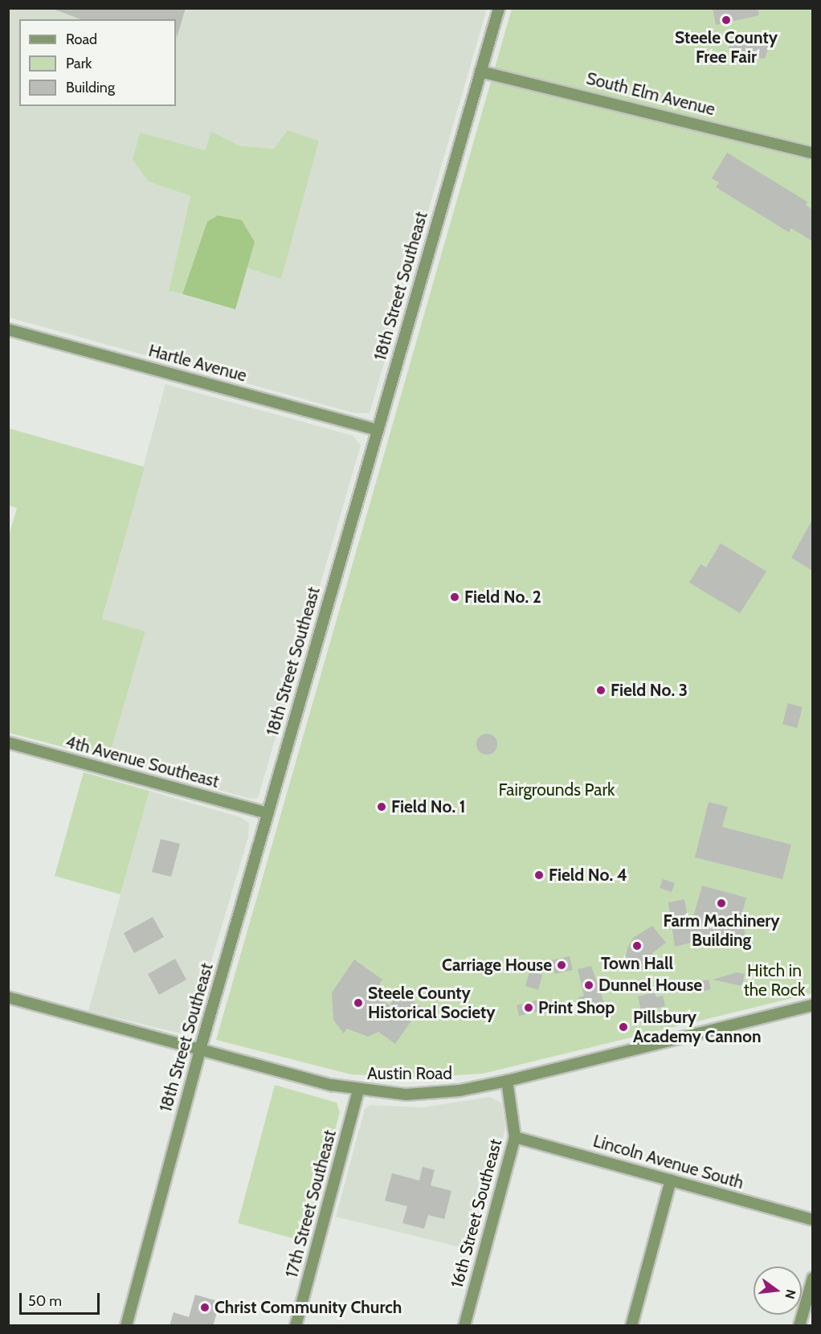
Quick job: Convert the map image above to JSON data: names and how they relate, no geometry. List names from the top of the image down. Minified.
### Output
{"streets":{"street":["South Elm Avenue","18th Street Southeast","Hartle Avenue","4th Avenue Southeast","Austin Road","Lincoln Avenue South","17th Street Southeast","16th Street Southeast"]},"crossings":[["South Elm Avenue","18th Street Southeast"],["18th Street Southeast","Hartle Avenue"],["18th Street Southeast","4th Avenue Southeast"],["18th Street Southeast","Austin Road"],["Austin Road","17th Street Southeast"],["Austin Road","16th Street Southeast"],["Lincoln Avenue South","16th Street Southeast"]],"parks":["Fairgrounds Park","Hitch in the Rock"],"places":["Steele County Free Fair","Field No. 2","Field No. 3","Field No. 1","Field No. 4","Farm Machinery Building","Town Hall","Carriage House","Dunnel House","Steele County Historical Society","Print Shop","Pillsbury Academy Cannon","Christ Community Church"],"legend":["Road","Park","Building"],"scale_bar":"50 m","north":"right"}
